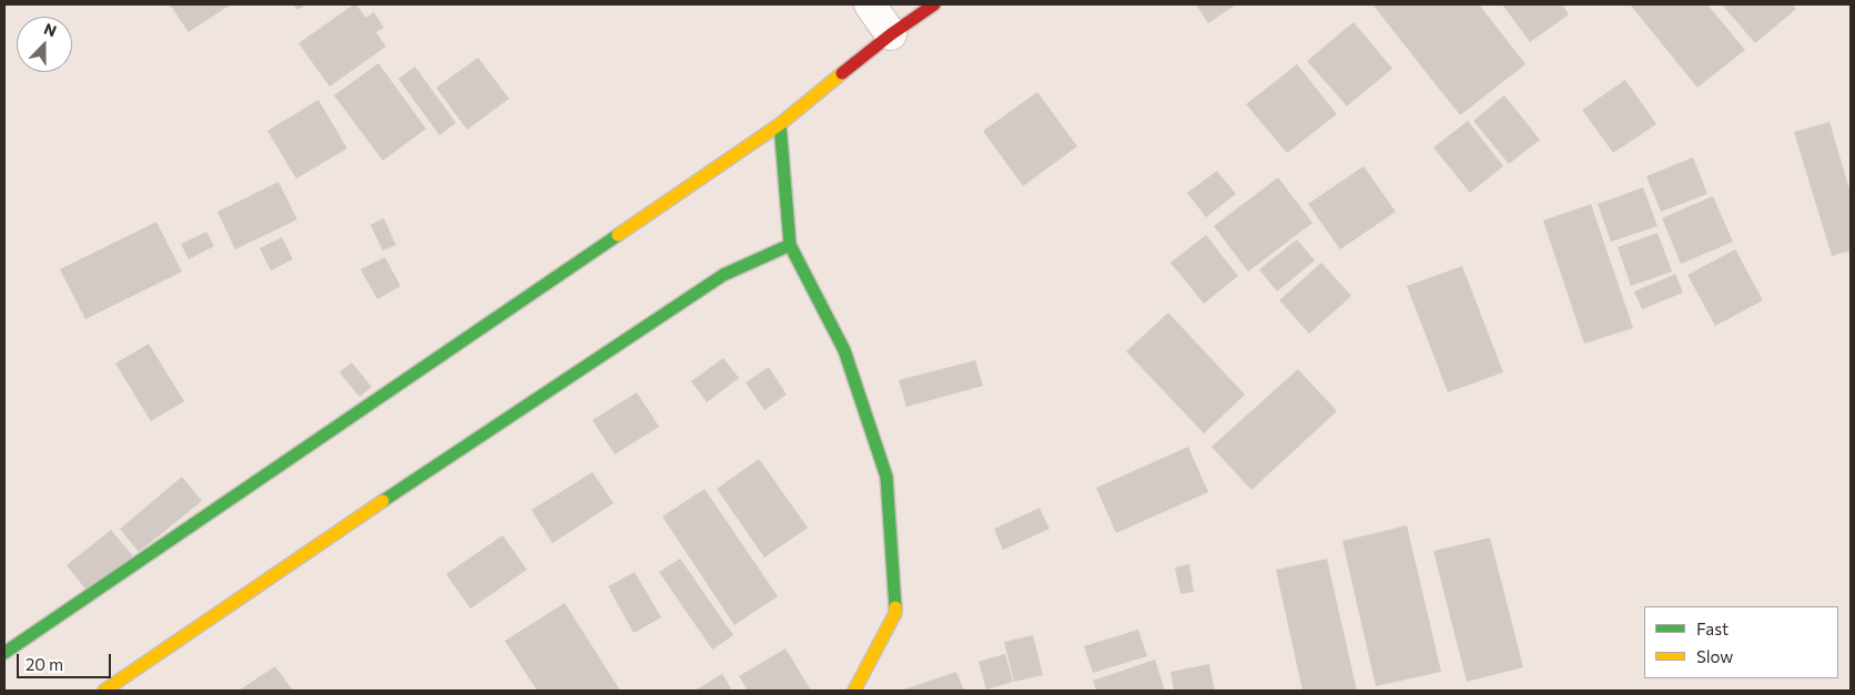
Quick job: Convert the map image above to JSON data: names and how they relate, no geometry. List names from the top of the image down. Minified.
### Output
{"legend":["Fast","Slow"],"scale_bar":"20 m","north":"top"}
